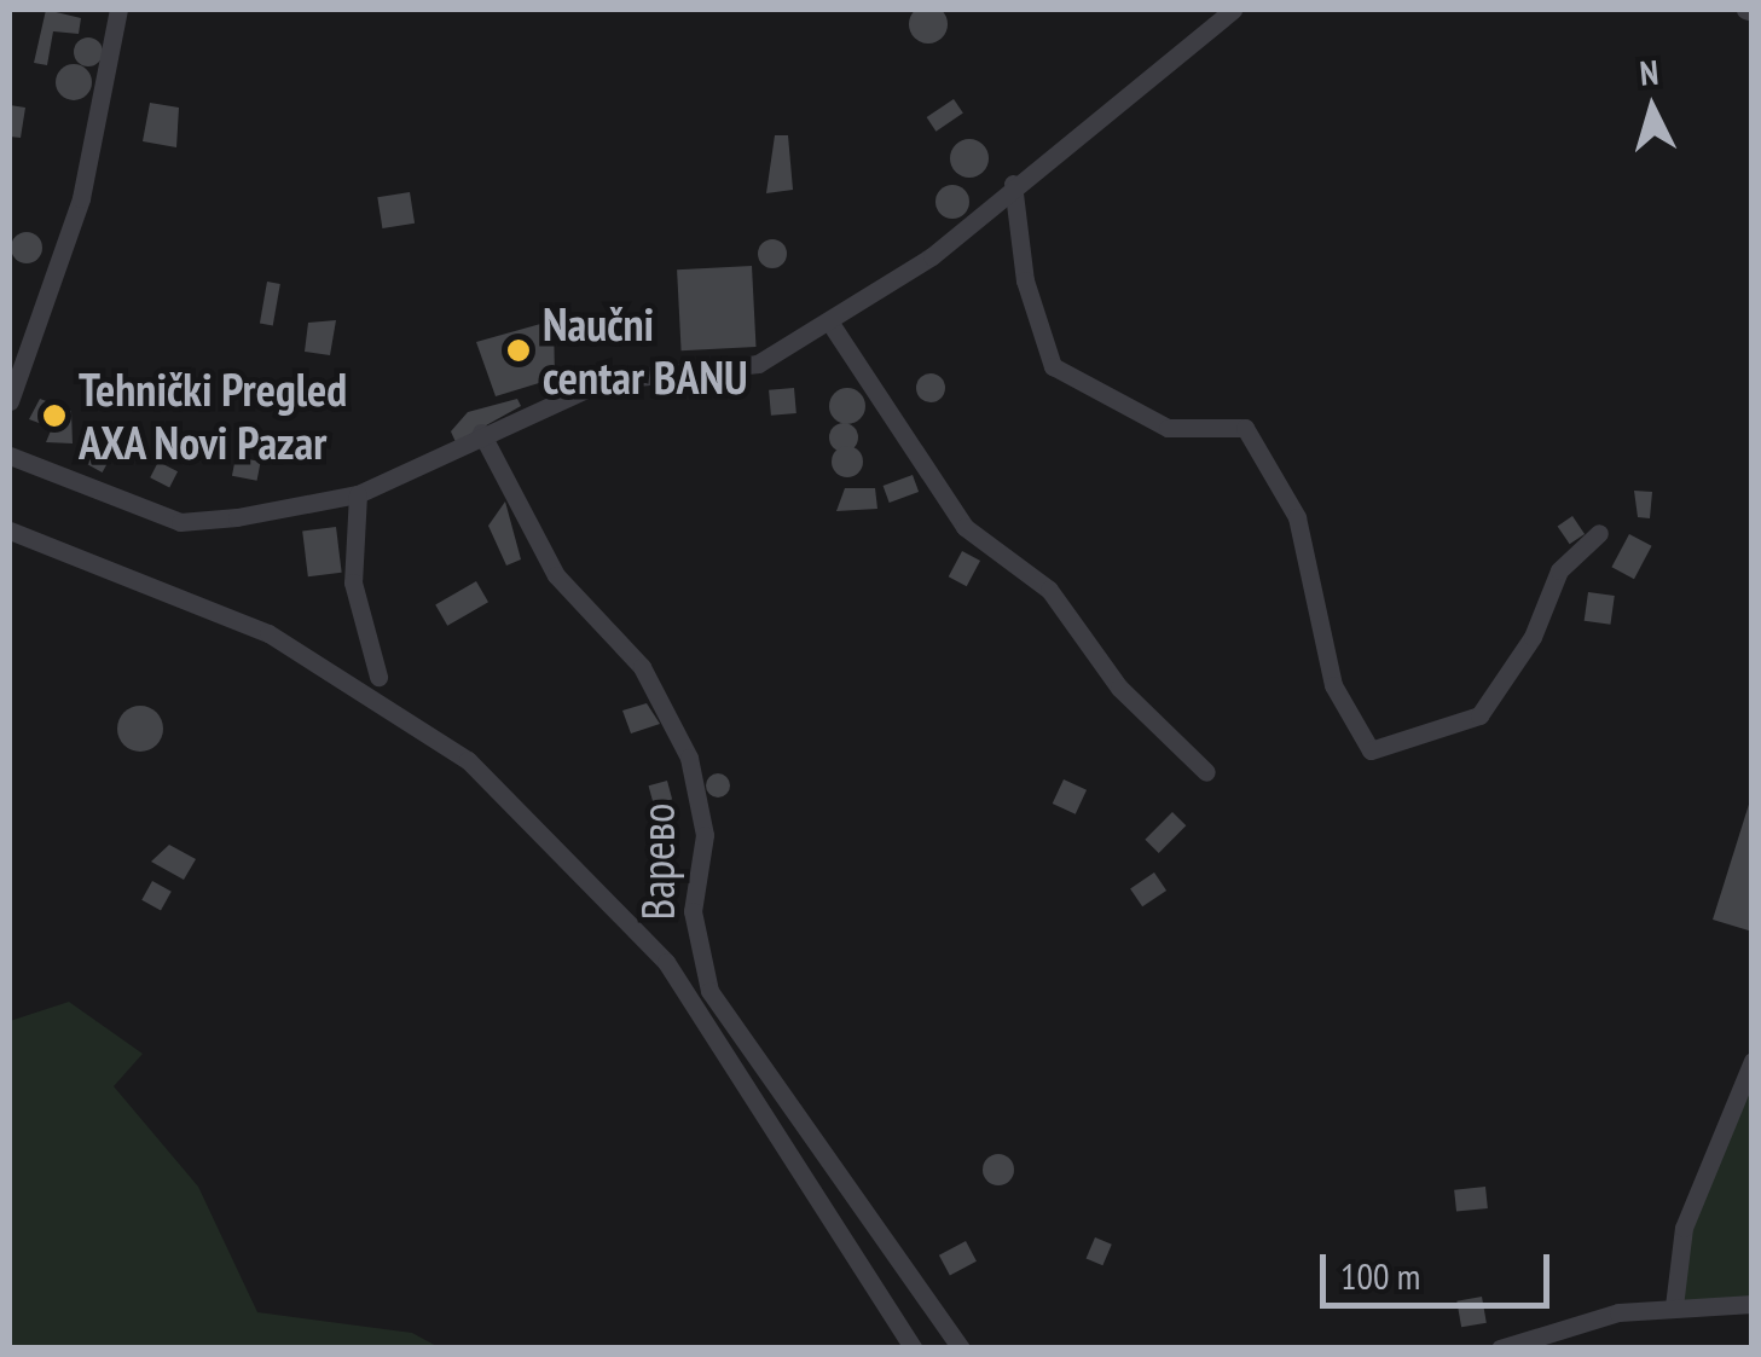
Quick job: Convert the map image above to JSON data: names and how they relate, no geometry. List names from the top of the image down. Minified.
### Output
{"streets":{"street":["Варево"]},"places":["Naučni centar BANU","Tehnički Pregled AXA Novi Pazar"],"scale_bar":"100 m","north":"top"}
